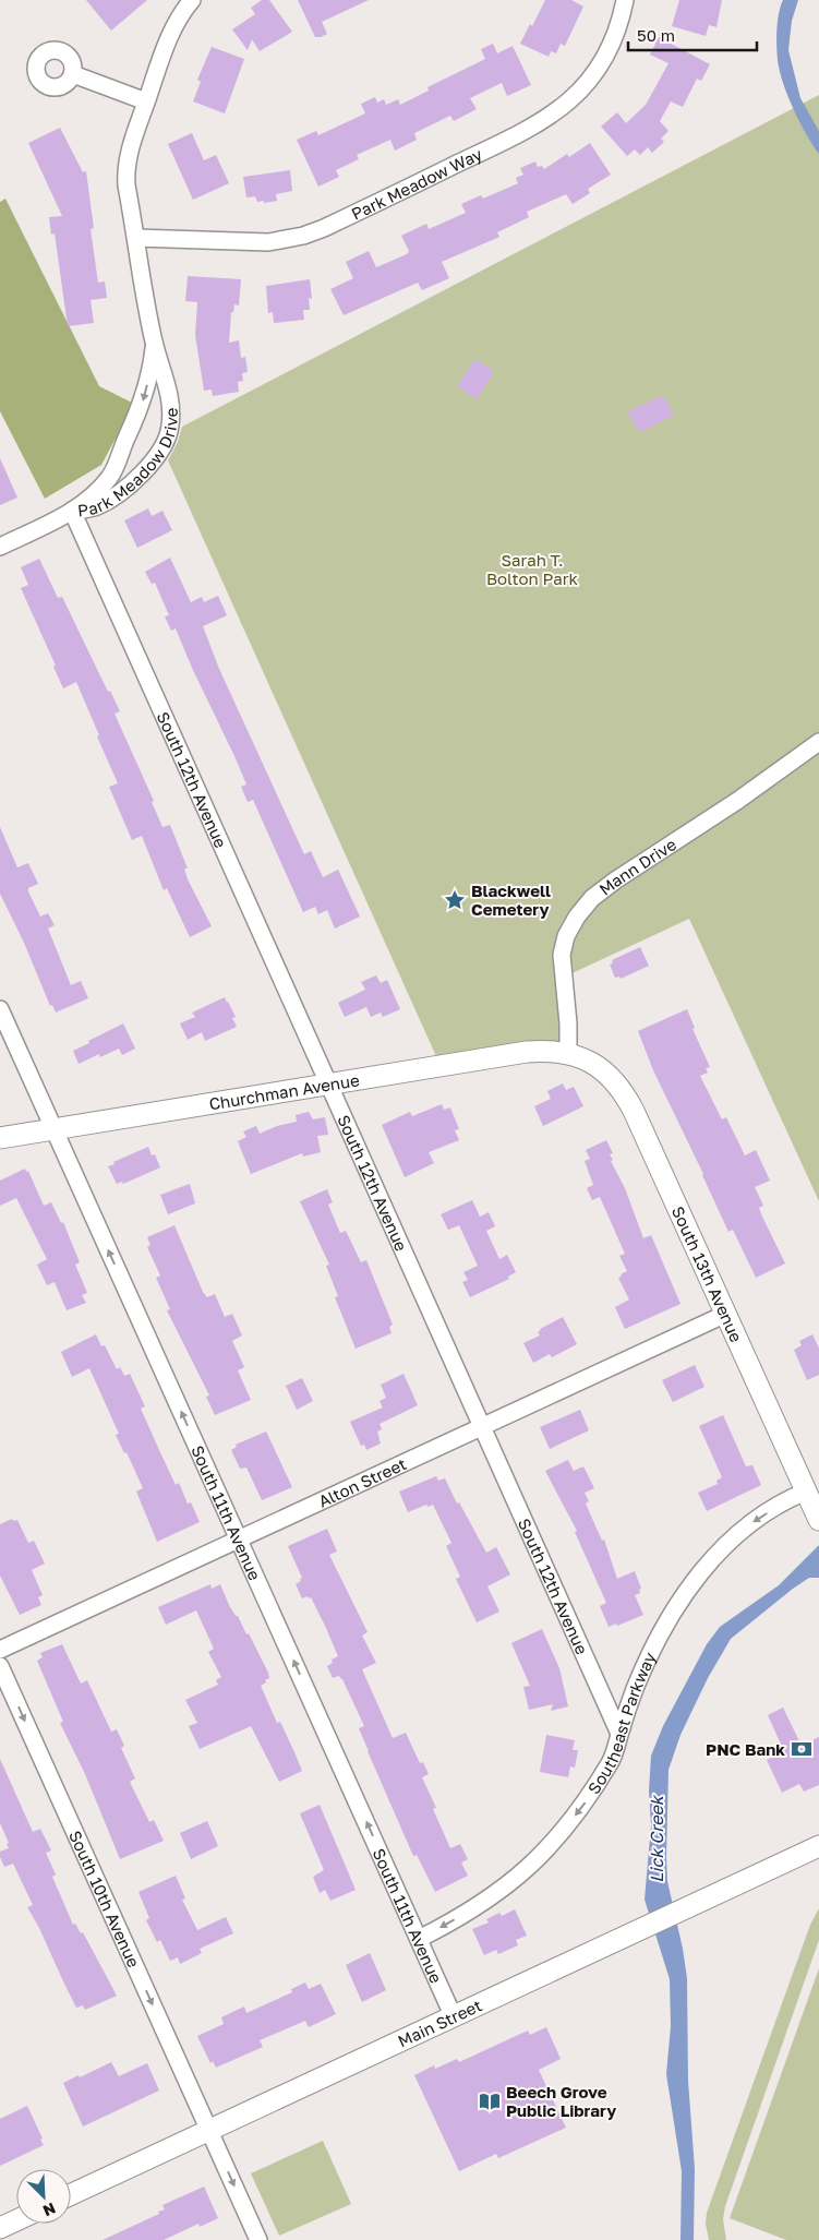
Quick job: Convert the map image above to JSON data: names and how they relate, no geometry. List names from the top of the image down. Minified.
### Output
{"streets":{"street":["Park Meadow Way","Park Meadow Drive","South 12th Avenue","Mann Drive","Churchman Avenue","South 13th Avenue","Alton Street","South 11th Avenue","Southeast Parkway","South 10th Avenue","Main Street"]},"crossings":[["Park Meadow Way","Park Meadow Drive"],["Park Meadow Drive","South 12th Avenue"],["South 12th Avenue","Churchman Avenue"],["South 12th Avenue","Alton Street"],["South 12th Avenue","Southeast Parkway"],["Mann Drive","Churchman Avenue"],["Mann Drive","South 13th Avenue"],["Churchman Avenue","South 13th Avenue"],["Churchman Avenue","South 11th Avenue"],["South 13th Avenue","Alton Street"],["South 13th Avenue","Southeast Parkway"],["Alton Street","South 11th Avenue"],["South 11th Avenue","Southeast Parkway"],["South 11th Avenue","Main Street"],["South 10th Avenue","Main Street"]],"one_way":["South 11th Avenue","Southeast Parkway","South 10th Avenue"],"water":["Lick Creek"],"parks":["Sarah T. Bolton Park"],"places":{"place":["Blackwell Cemetery"],"bank":["PNC Bank"],"library":["Beech Grove Public Library"]},"scale_bar":"50 m","north":"bottom right"}
